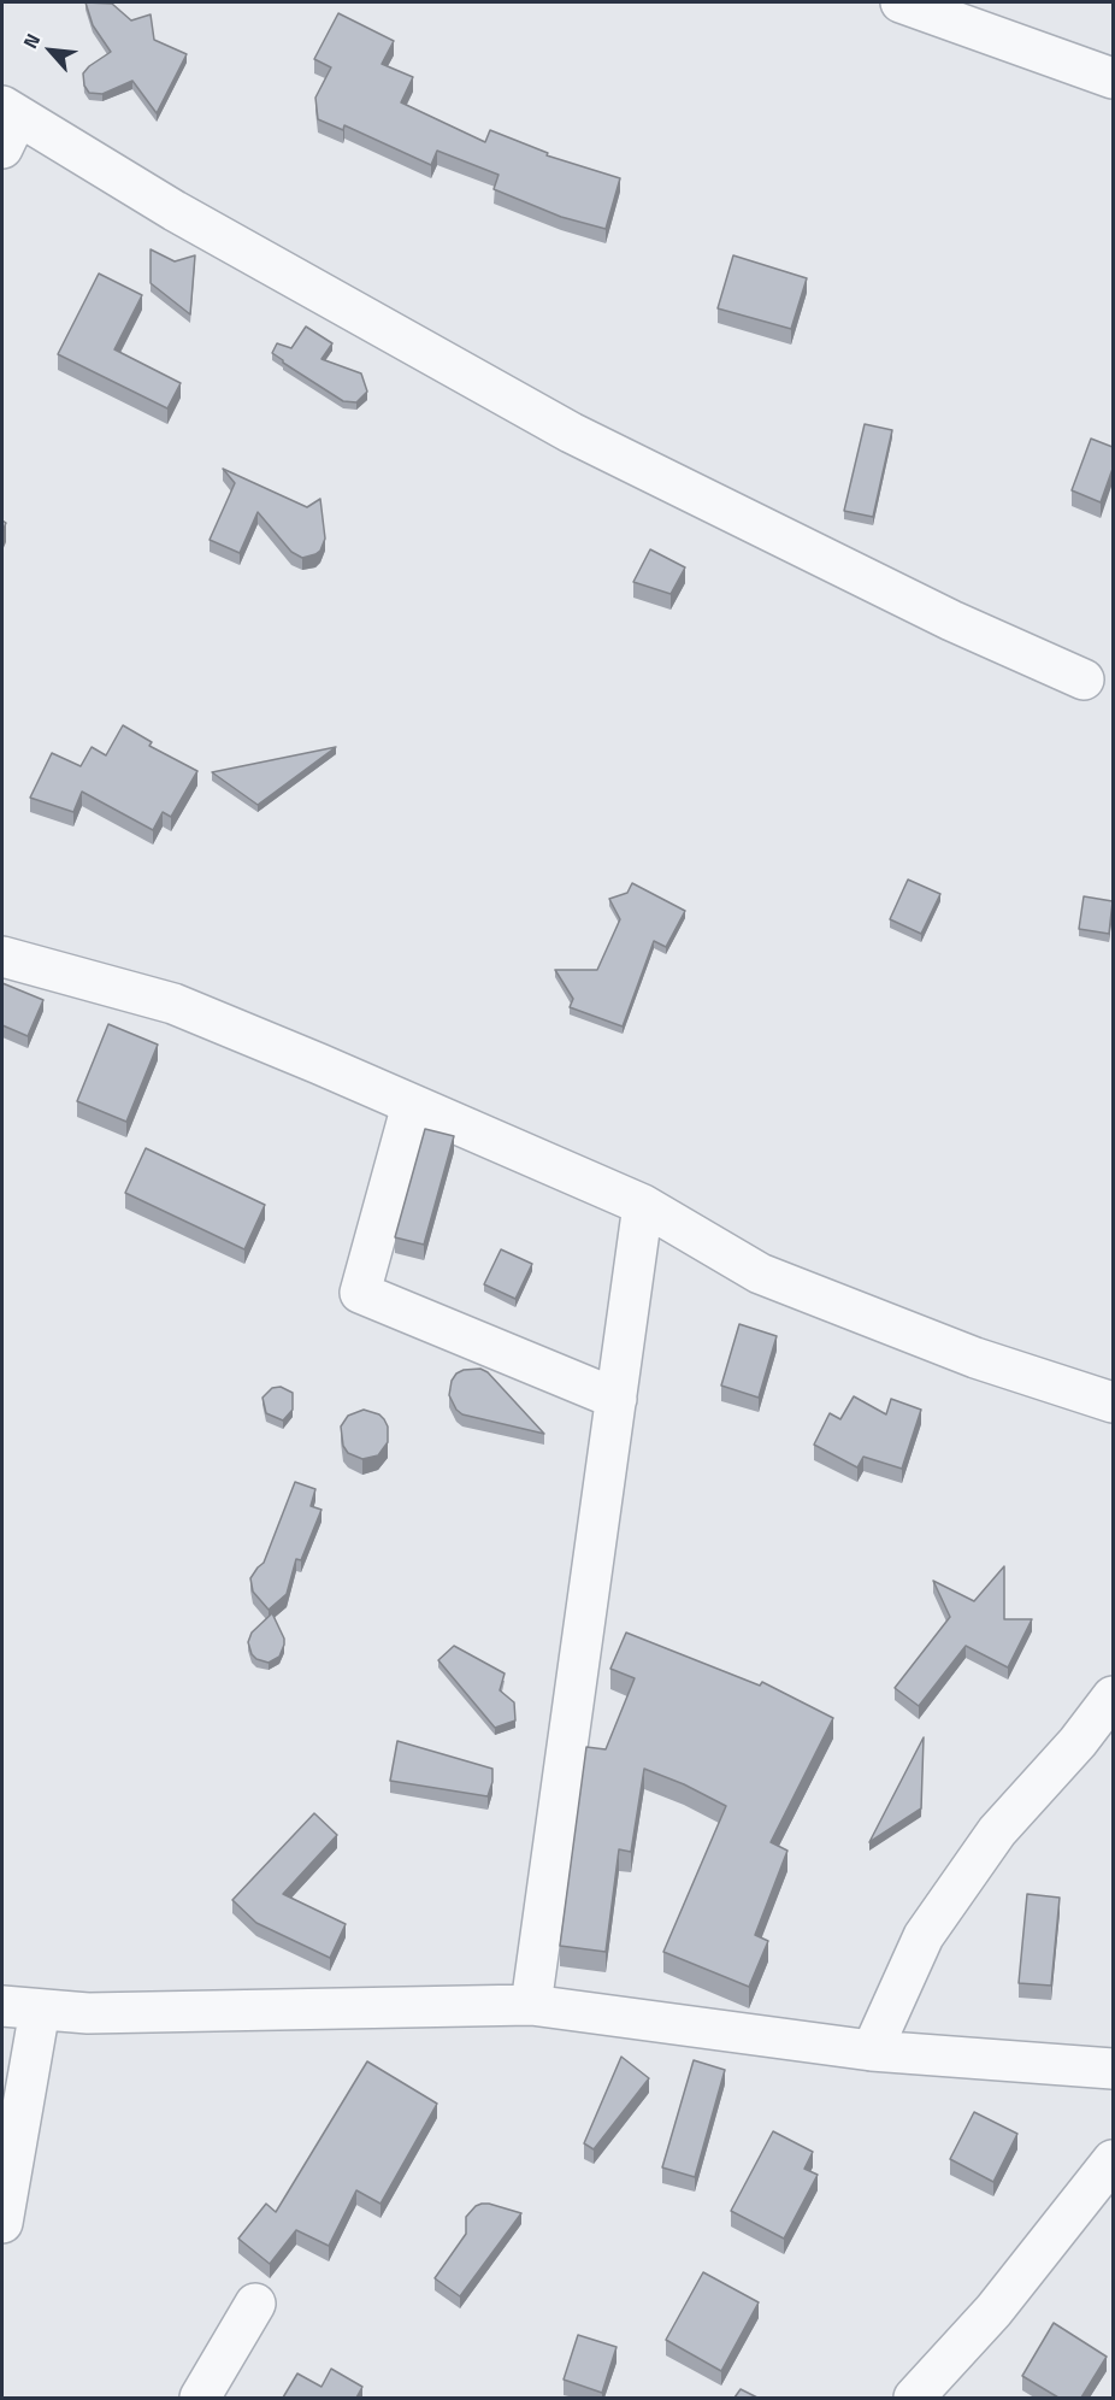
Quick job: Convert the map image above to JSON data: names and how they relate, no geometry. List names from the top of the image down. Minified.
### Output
{"north":"top left"}
